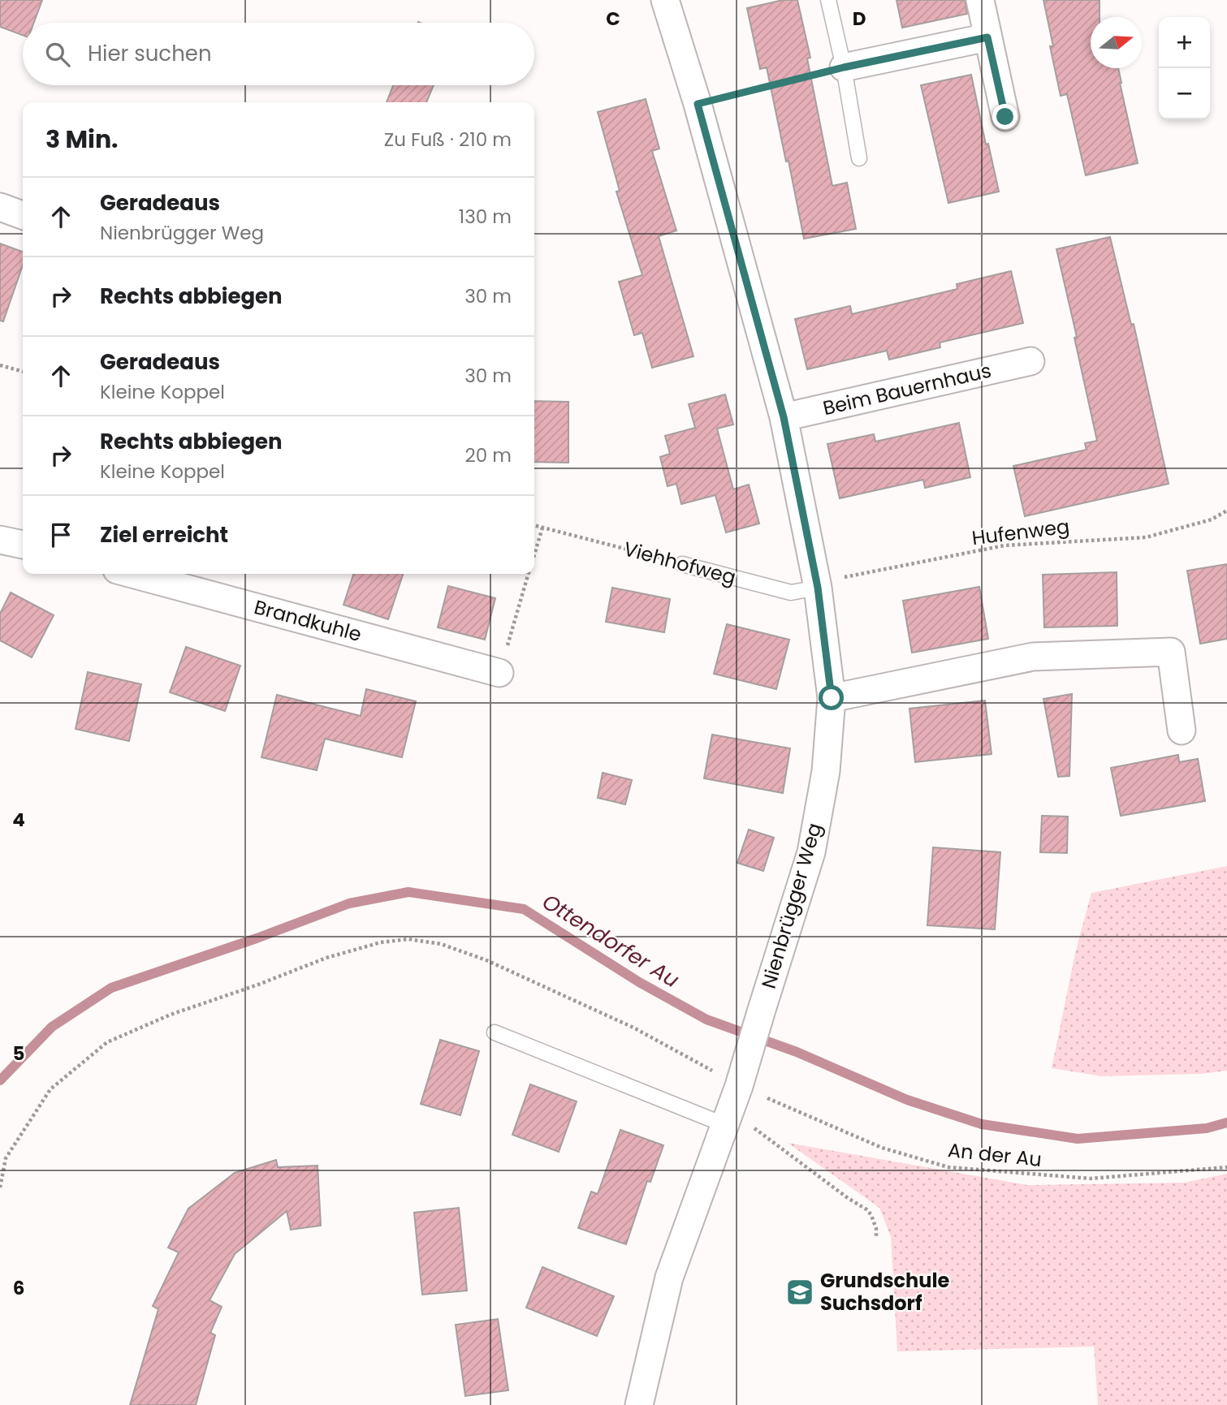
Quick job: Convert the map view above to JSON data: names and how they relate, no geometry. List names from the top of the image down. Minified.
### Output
{"streets":{"street":["Beim Bauernhaus","Brandkuhle","Nienbrügger Weg"],"lane":["Viehhofweg"],"path":["Hufenweg","An der Au"]},"crossings":[["Beim Bauernhaus","Nienbrügger Weg"],["Hufenweg","Viehhofweg"],["Hufenweg","Nienbrügger Weg"],["Viehhofweg","Nienbrügger Weg"],["Nienbrügger Weg","An der Au"]],"water":["Ottendorfer Au"],"places":{"school or university":["Grundschule Suchsdorf"]},"north":"right","page":{"map_buttons":["+","−"],"search":"Hier suchen","heading":["3 Min.","Zu Fuß · 210 m"],"list":[["Geradeaus","Nienbrügger Weg","130 m"],["Rechts abbiegen","30 m"],["Geradeaus","Kleine Koppel","30 m"],["Rechts abbiegen","Kleine Koppel","20 m"],"Ziel erreicht"]},"grid":{"columns":["C","D"],"rows":["4","5","6"]}}
